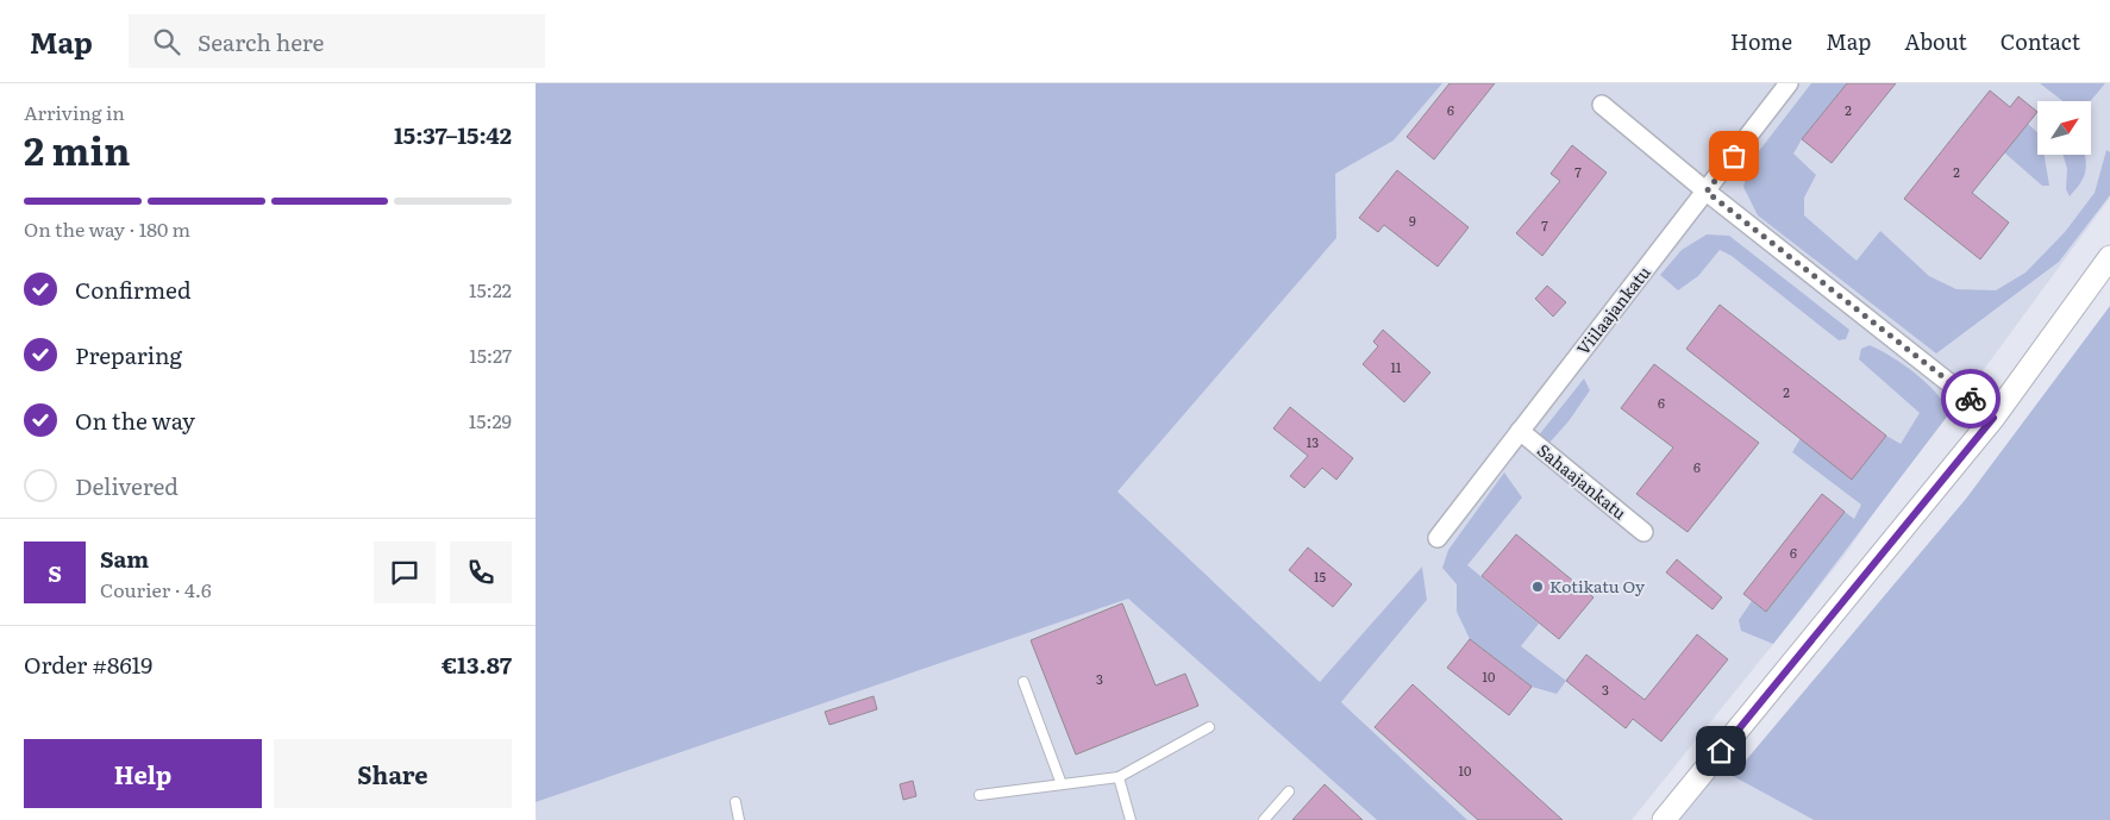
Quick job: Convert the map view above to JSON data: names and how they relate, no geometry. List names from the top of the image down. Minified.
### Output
{"streets":{"street":["Viilaajankatu","Sahaajankatu"]},"crossings":[["Viilaajankatu","Sahaajankatu"]],"places":["Kotikatu Oy"],"house_numbers":["6","2","7","2","9","7","11","2","6","13","6","6","15","10","3","3","10"],"north":"top right","page":{"header":"Map","search":"Search here","nav":["Home","Map","About","Contact"],"heading":["2 min","Arriving in","15:37–15:42"],"panel":["Sam","Courier · 4.6","Order #8619","€13.87"],"bar":"On the way · 180 m","list":[["Confirmed","15:22"],["Preparing","15:27"],["On the way","15:29"],"Delivered"],"round":"S","buttons":["Help","Share"]}}
